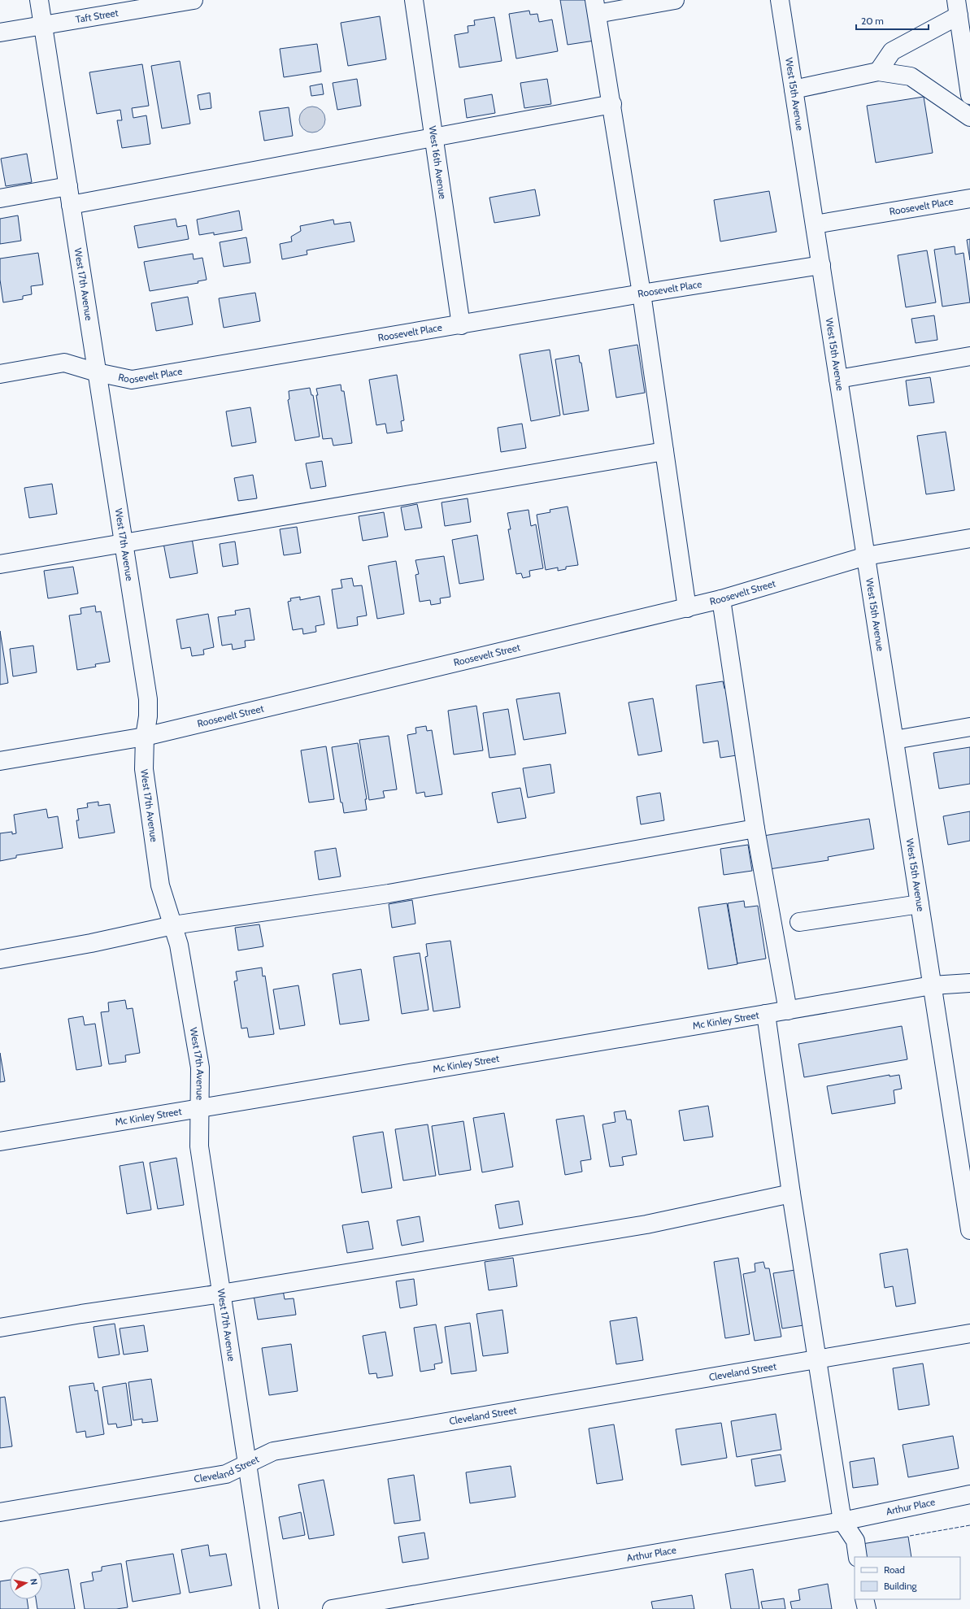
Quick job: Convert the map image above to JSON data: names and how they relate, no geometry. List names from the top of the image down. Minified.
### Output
{"streets":{"street":["Taft Street","West 15th Avenue","West 16th Avenue","Roosevelt Place","West 17th Avenue","Roosevelt Street","Mc Kinley Street","Cleveland Street","Arthur Place"]},"crossings":[["Taft Street","West 17th Avenue"],["West 15th Avenue","Roosevelt Place"],["West 15th Avenue","Roosevelt Street"],["West 15th Avenue","Mc Kinley Street"],["West 16th Avenue","Roosevelt Place"],["Roosevelt Place","West 17th Avenue"],["West 17th Avenue","Roosevelt Street"],["West 17th Avenue","Mc Kinley Street"],["West 17th Avenue","Cleveland Street"]],"legend":["Road","Building"],"scale_bar":"20 m","north":"right"}
